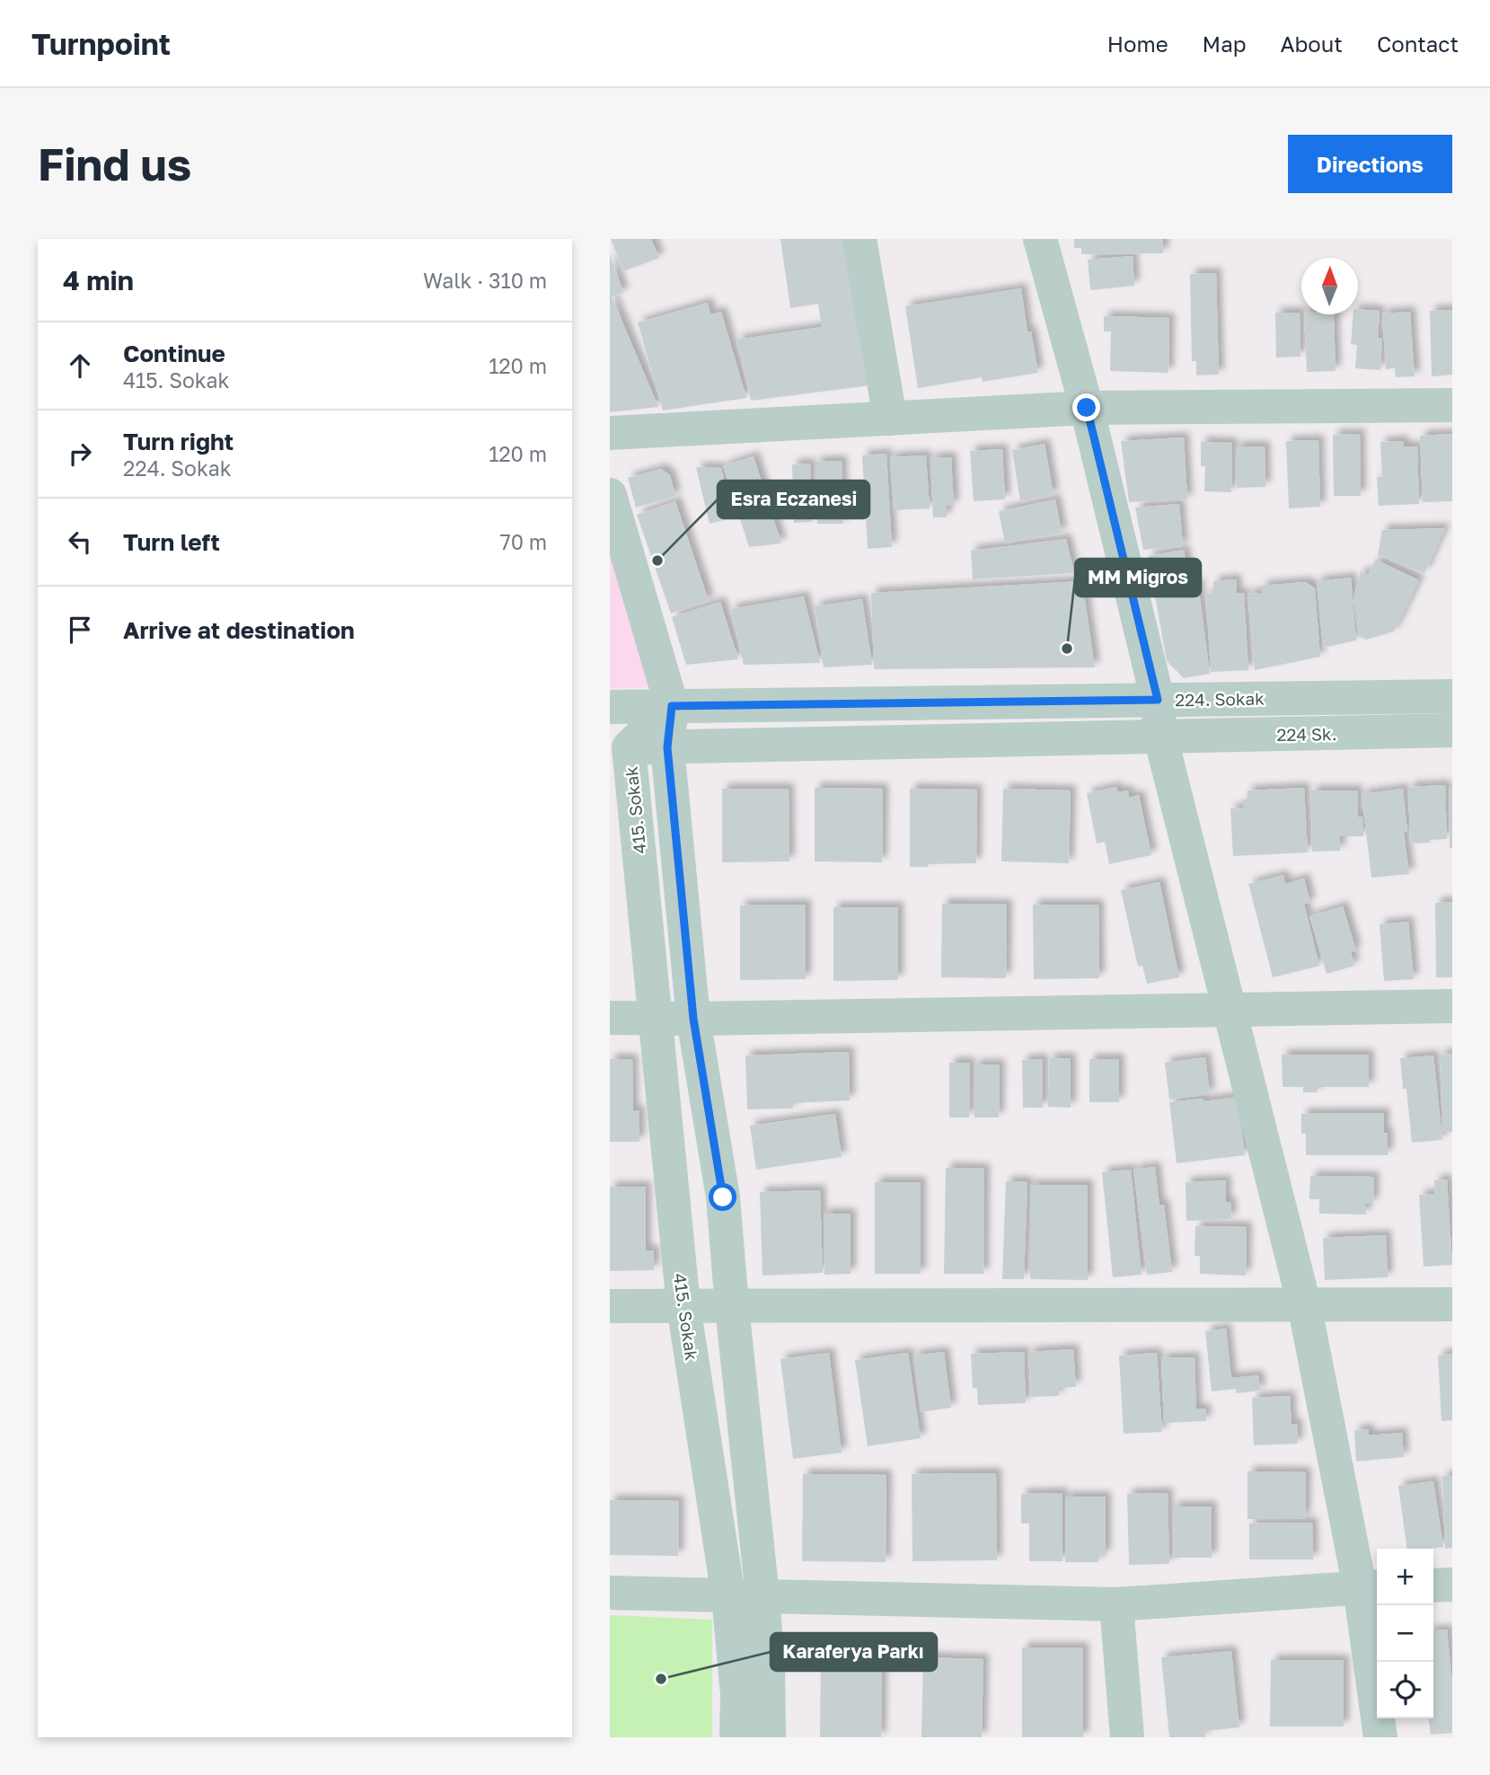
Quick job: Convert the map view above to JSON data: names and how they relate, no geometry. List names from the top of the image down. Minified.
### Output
{"streets":{"street":["224. Sokak","224 Sk.","415. Sokak"]},"crossings":[["224. Sokak","415. Sokak"]],"places":["Esra Eczanesi","MM Migros","Karaferya Parkı"],"north":"top","page":{"header":"Turnpoint","nav":["Home","Map","About","Contact"],"buttons":"Directions","title":"Find us","heading":["4 min","Walk · 310 m"],"list":[["Continue","415. Sokak","120 m"],["Turn right","224. Sokak","120 m"],["Turn left","70 m"],"Arrive at destination"],"map_buttons":["+","−"]}}
